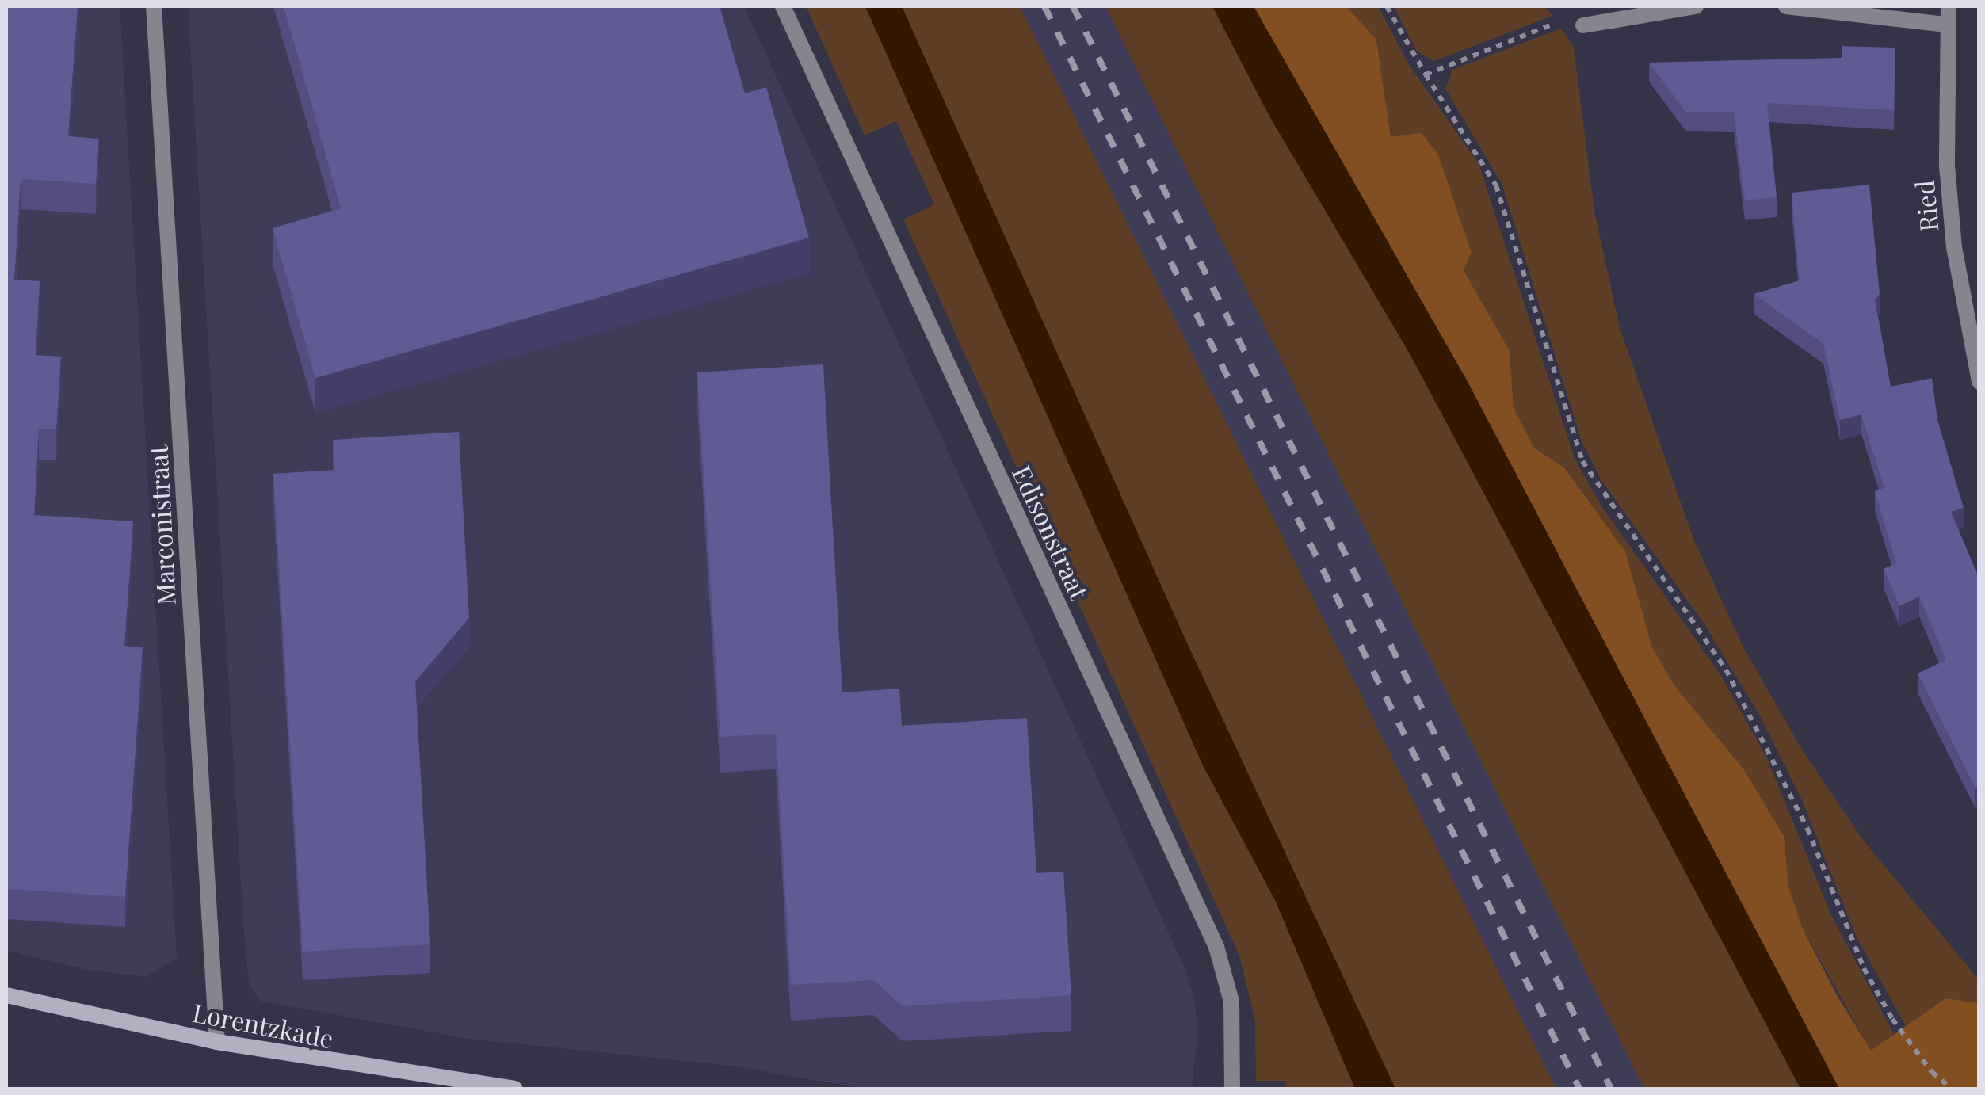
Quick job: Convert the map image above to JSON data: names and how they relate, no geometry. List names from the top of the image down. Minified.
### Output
{"streets":{"street":["Ried","Marconistraat","Edisonstraat","Lorentzkade"]},"crossings":[["Marconistraat","Lorentzkade"]]}
